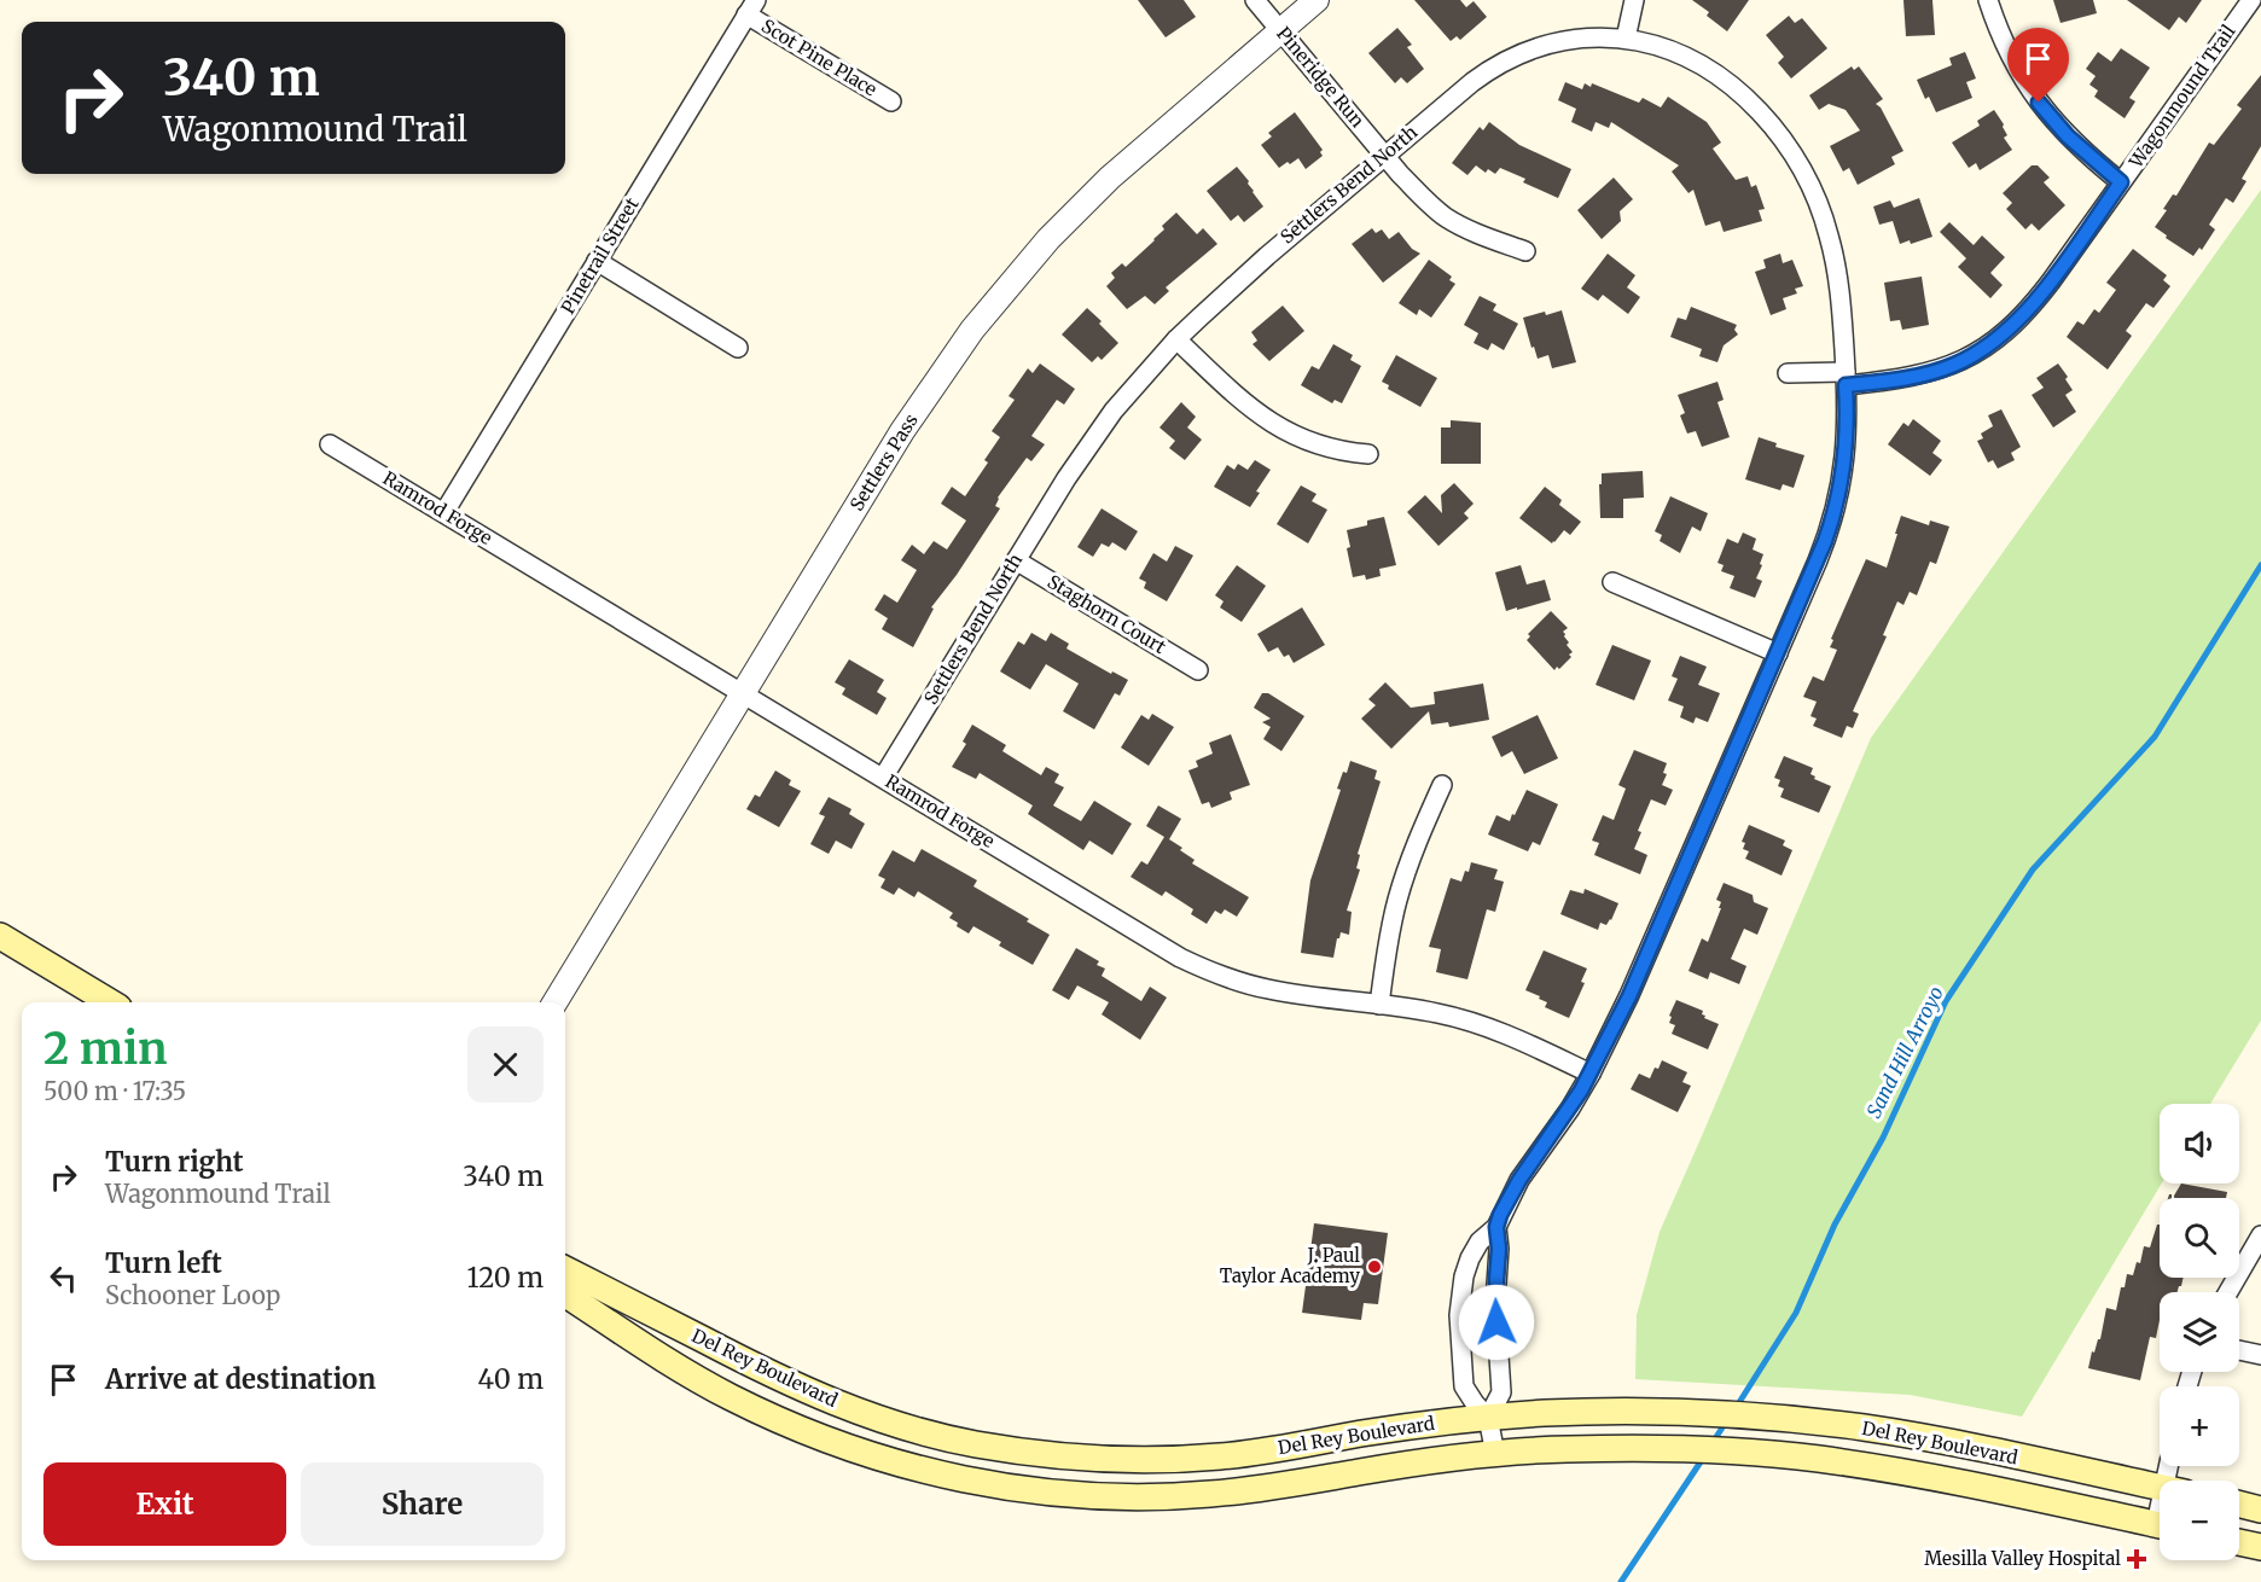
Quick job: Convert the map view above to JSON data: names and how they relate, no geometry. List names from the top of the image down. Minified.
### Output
{"streets":{"main road":["Del Rey Boulevard"],"street":["Scot Pine Place","Pineridge Run","Wagonmound Trail","Settlers Bend North","Pinetrail Street","Settlers Pass","Ramrod Forge","Staghorn Court"]},"crossings":[["Scot Pine Place","Pinetrail Street"],["Pineridge Run","Settlers Bend North"],["Pineridge Run","Settlers Pass"],["Wagonmound Trail","Settlers Bend North"],["Settlers Bend North","Ramrod Forge"],["Settlers Bend North","Staghorn Court"],["Pinetrail Street","Ramrod Forge"],["Settlers Pass","Ramrod Forge"]],"water":["Sand Hill Arroyo"],"places":{"other":["J. Paul Taylor Academy"],"health":["Mesilla Valley Hospital"]},"page":{"turn":["340 m","Wagonmound Trail"],"heading":["2 min","500 m · 17:35"],"map_buttons":["+","−"],"list":[{"name":"Turn right","note":"Wagonmound Trail","value":"340 m"},{"name":"Turn left","note":"Schooner Loop","value":"120 m"},{"name":"Arrive at destination","value":"40 m"}],"buttons":["Exit","Share"]}}
